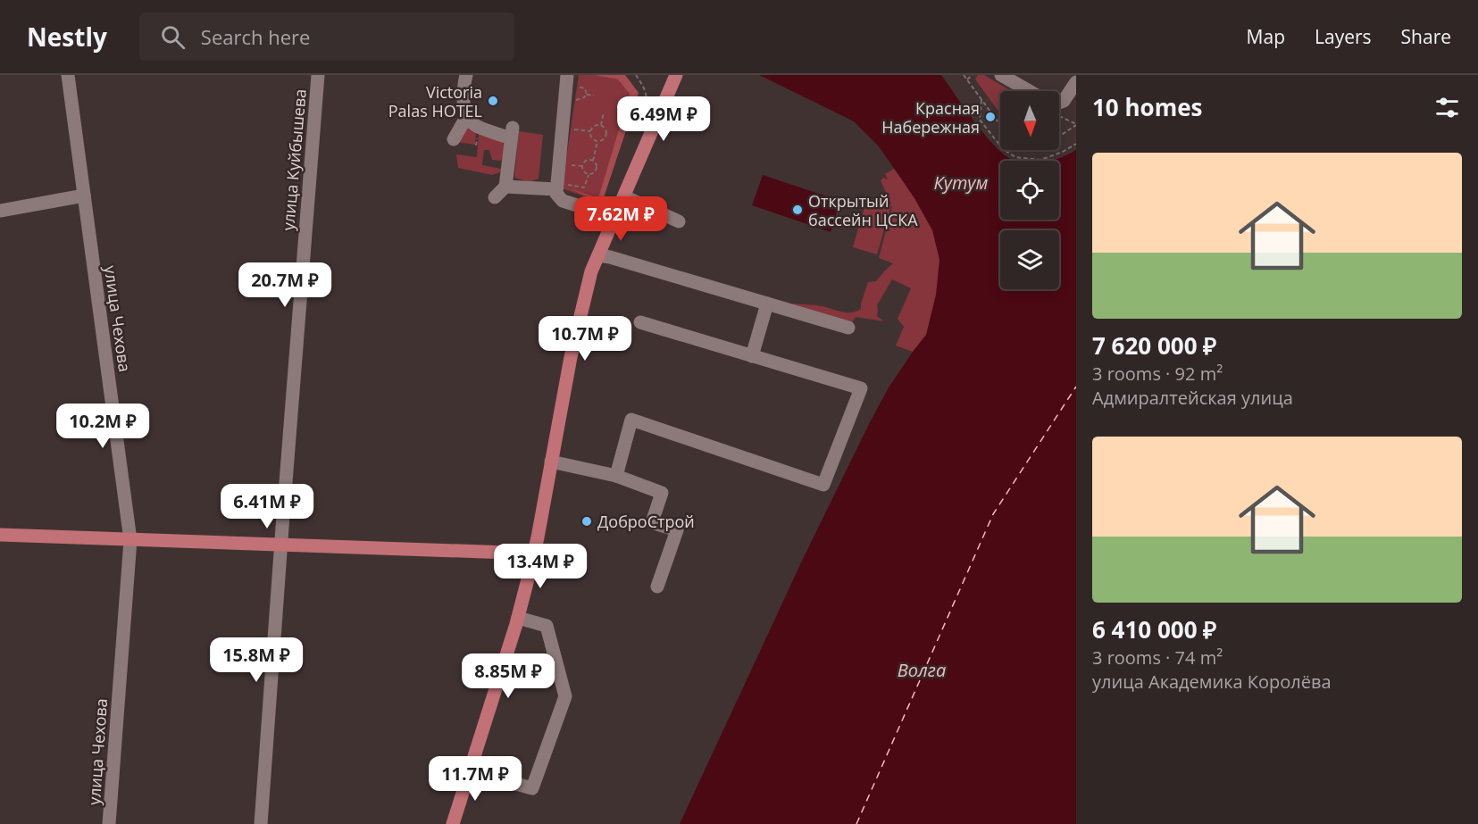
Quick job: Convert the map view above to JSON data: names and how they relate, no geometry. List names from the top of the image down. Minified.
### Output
{"streets":{"street":["улица Куйбышева","улица Чехова"]},"water":["Кутум","Волга"],"places":["Victoria Palas HOTEL","Красная Набережная","Открытый бассейн ЦСКА","ДоброСтрой"],"north":"bottom","page":{"header":"Nestly","search":"Search here","nav":["Map","Layers","Share"],"heading":"10 homes","price":["6.49M ₽","7.62M ₽","20.7M ₽","10.7M ₽","10.2M ₽","6.41M ₽","13.4M ₽","15.8M ₽","8.85M ₽","11.7M ₽"],"list":[{"name":"7 620 000 ₽","note":"3 rooms · 92 m² · Адмиралтейская улица"},{"name":"6 410 000 ₽","note":"3 rooms · 74 m² · улица Академика Королёва"}]}}
